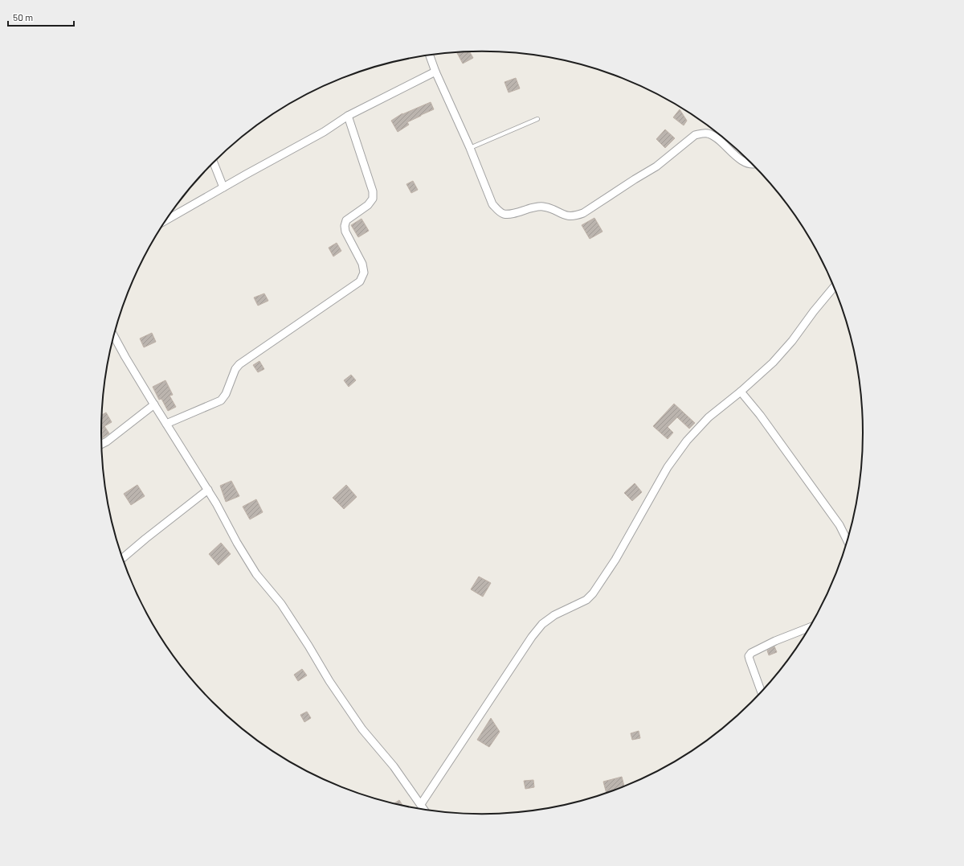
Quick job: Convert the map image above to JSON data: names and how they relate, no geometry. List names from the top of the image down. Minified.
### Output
{"scale_bar":"50 m"}
